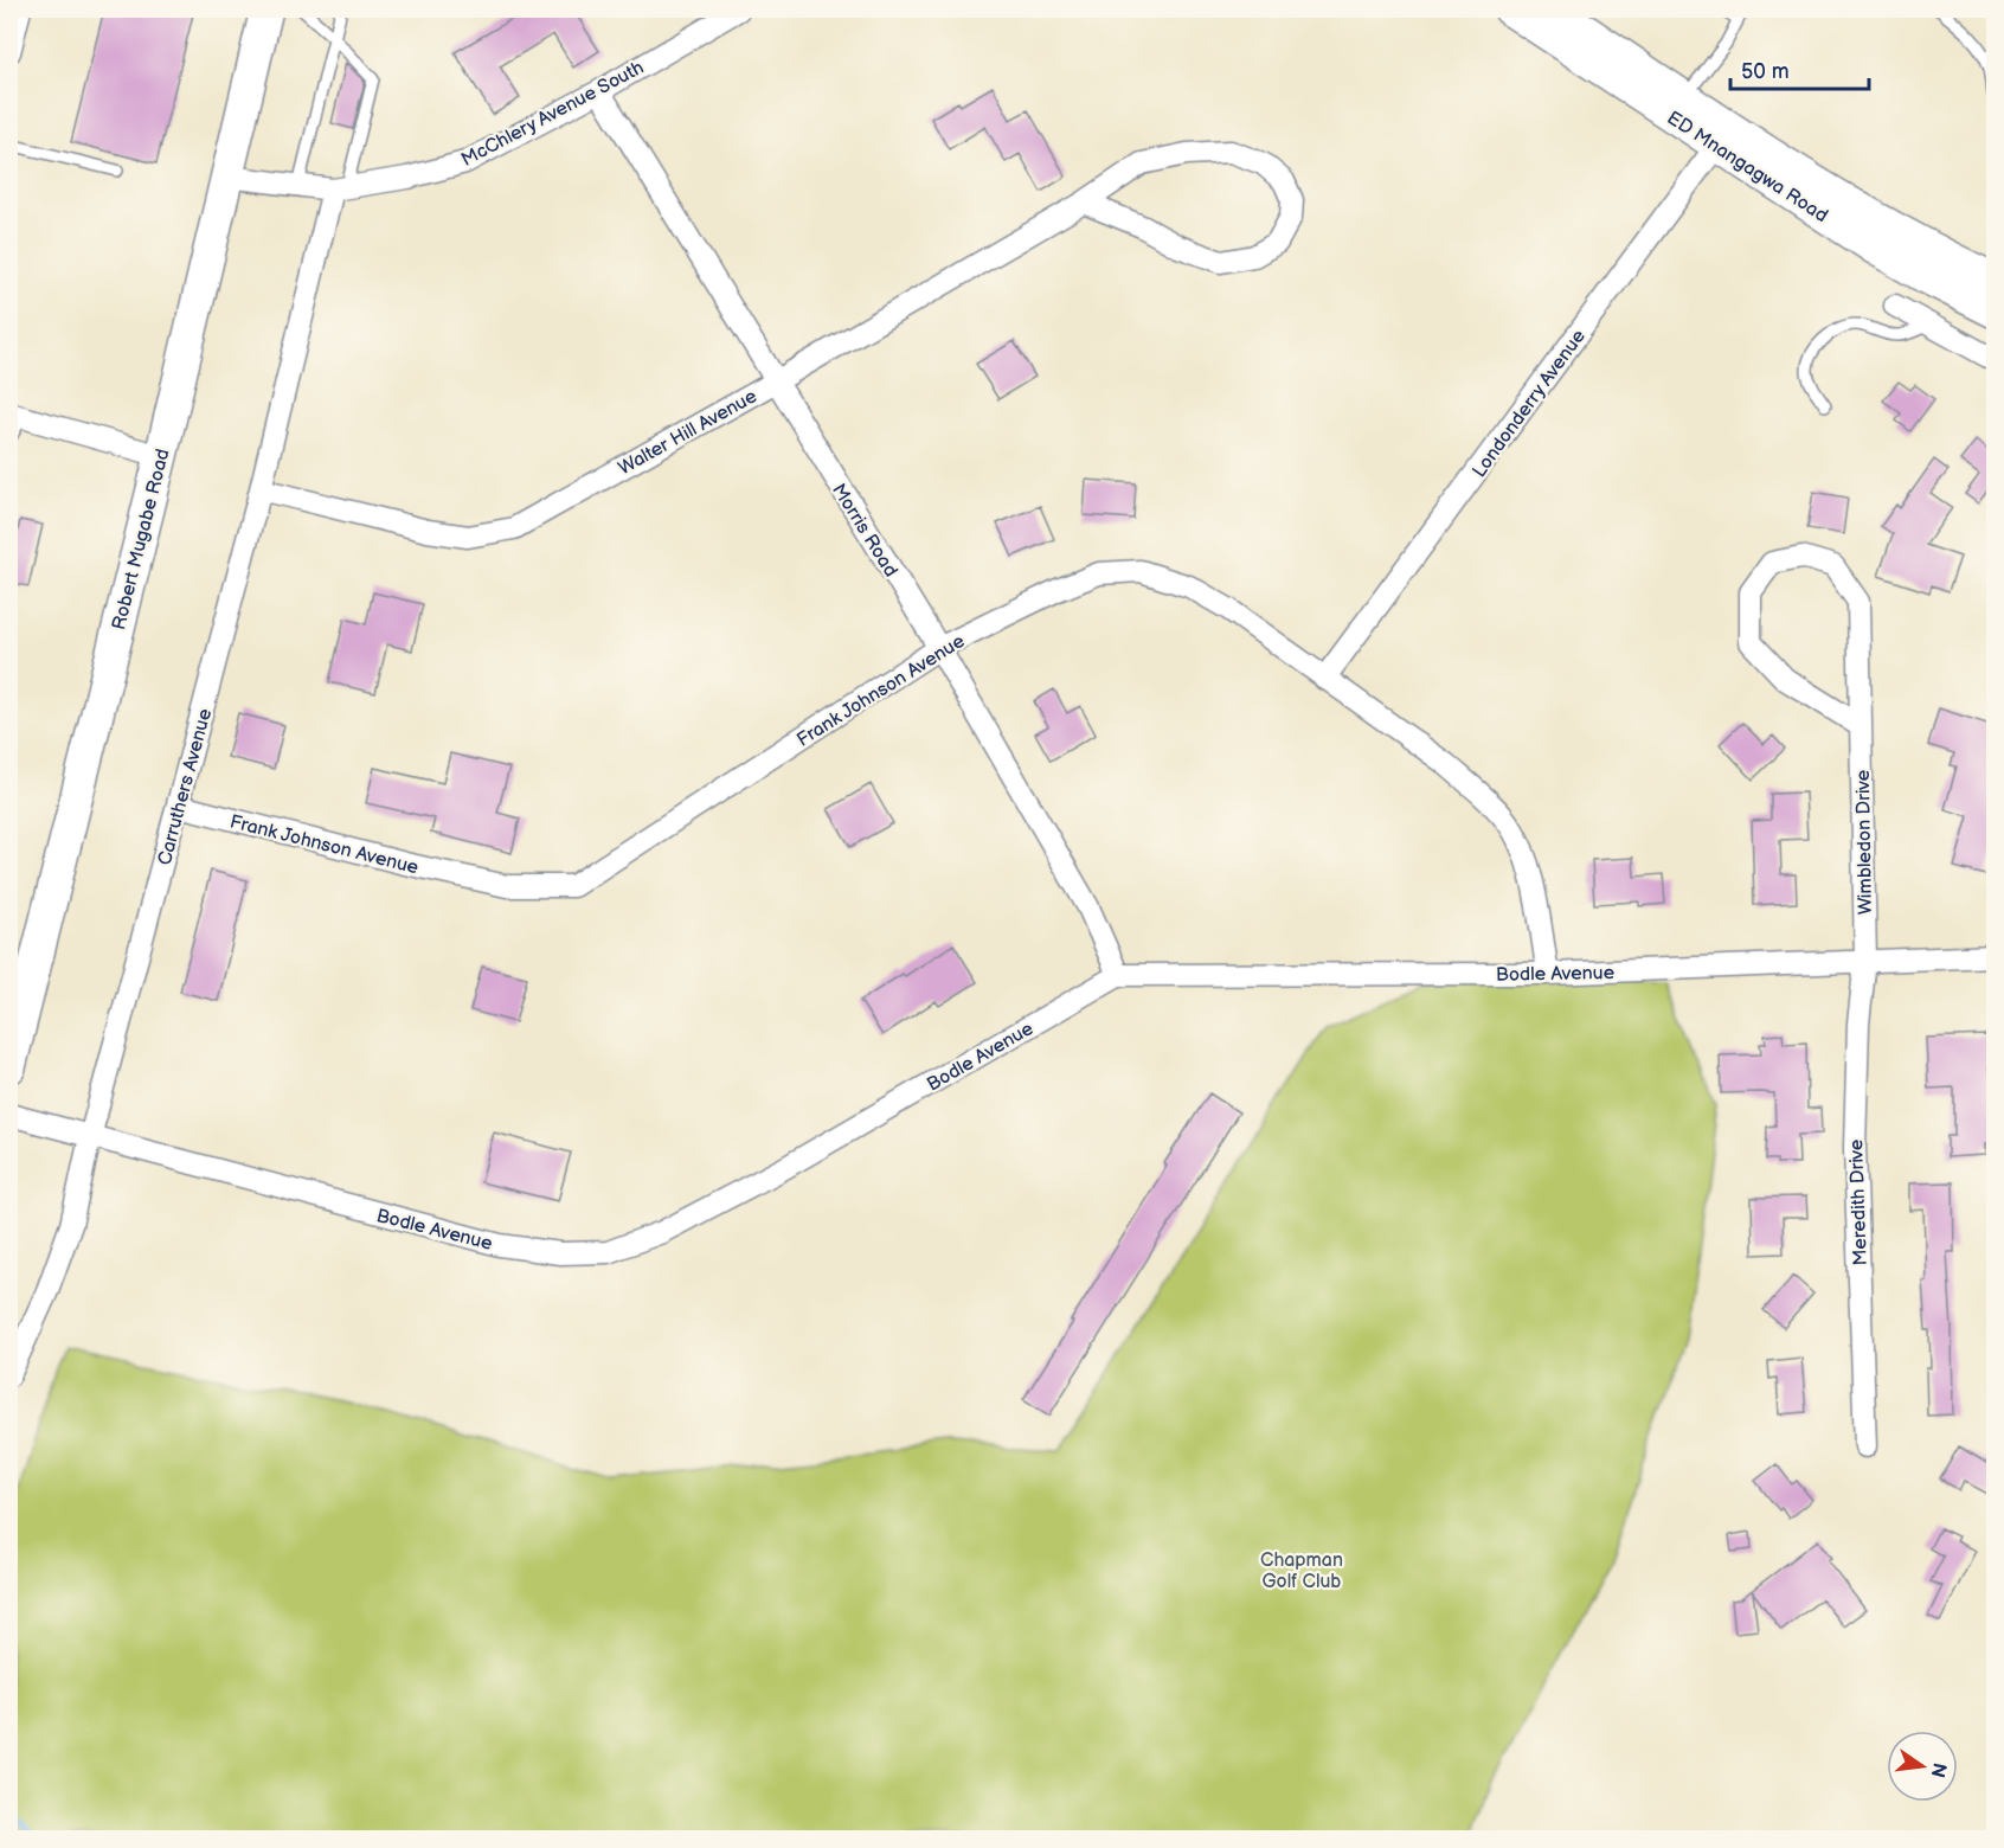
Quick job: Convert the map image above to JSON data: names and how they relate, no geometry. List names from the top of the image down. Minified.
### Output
{"streets":{"main road":["ED Mnangagwa Road","Robert Mugabe Road"],"street":["McChlery Avenue South","Londonderry Avenue","Walter Hill Avenue","Morris Road","Frank Johnson Avenue","Carruthers Avenue","Wimbledon Drive","Bodle Avenue","Meredith Drive"]},"crossings":[["McChlery Avenue South","Morris Road"],["McChlery Avenue South","Robert Mugabe Road"],["McChlery Avenue South","Carruthers Avenue"],["ED Mnangagwa Road","Londonderry Avenue"],["Londonderry Avenue","Frank Johnson Avenue"],["Walter Hill Avenue","Morris Road"],["Walter Hill Avenue","Carruthers Avenue"],["Morris Road","Frank Johnson Avenue"],["Morris Road","Bodle Avenue"],["Frank Johnson Avenue","Carruthers Avenue"],["Frank Johnson Avenue","Bodle Avenue"],["Carruthers Avenue","Bodle Avenue"],["Wimbledon Drive","Bodle Avenue"],["Wimbledon Drive","Meredith Drive"],["Bodle Avenue","Meredith Drive"]],"parks":["Chapman Golf Club"],"scale_bar":"50 m","north":"right"}
